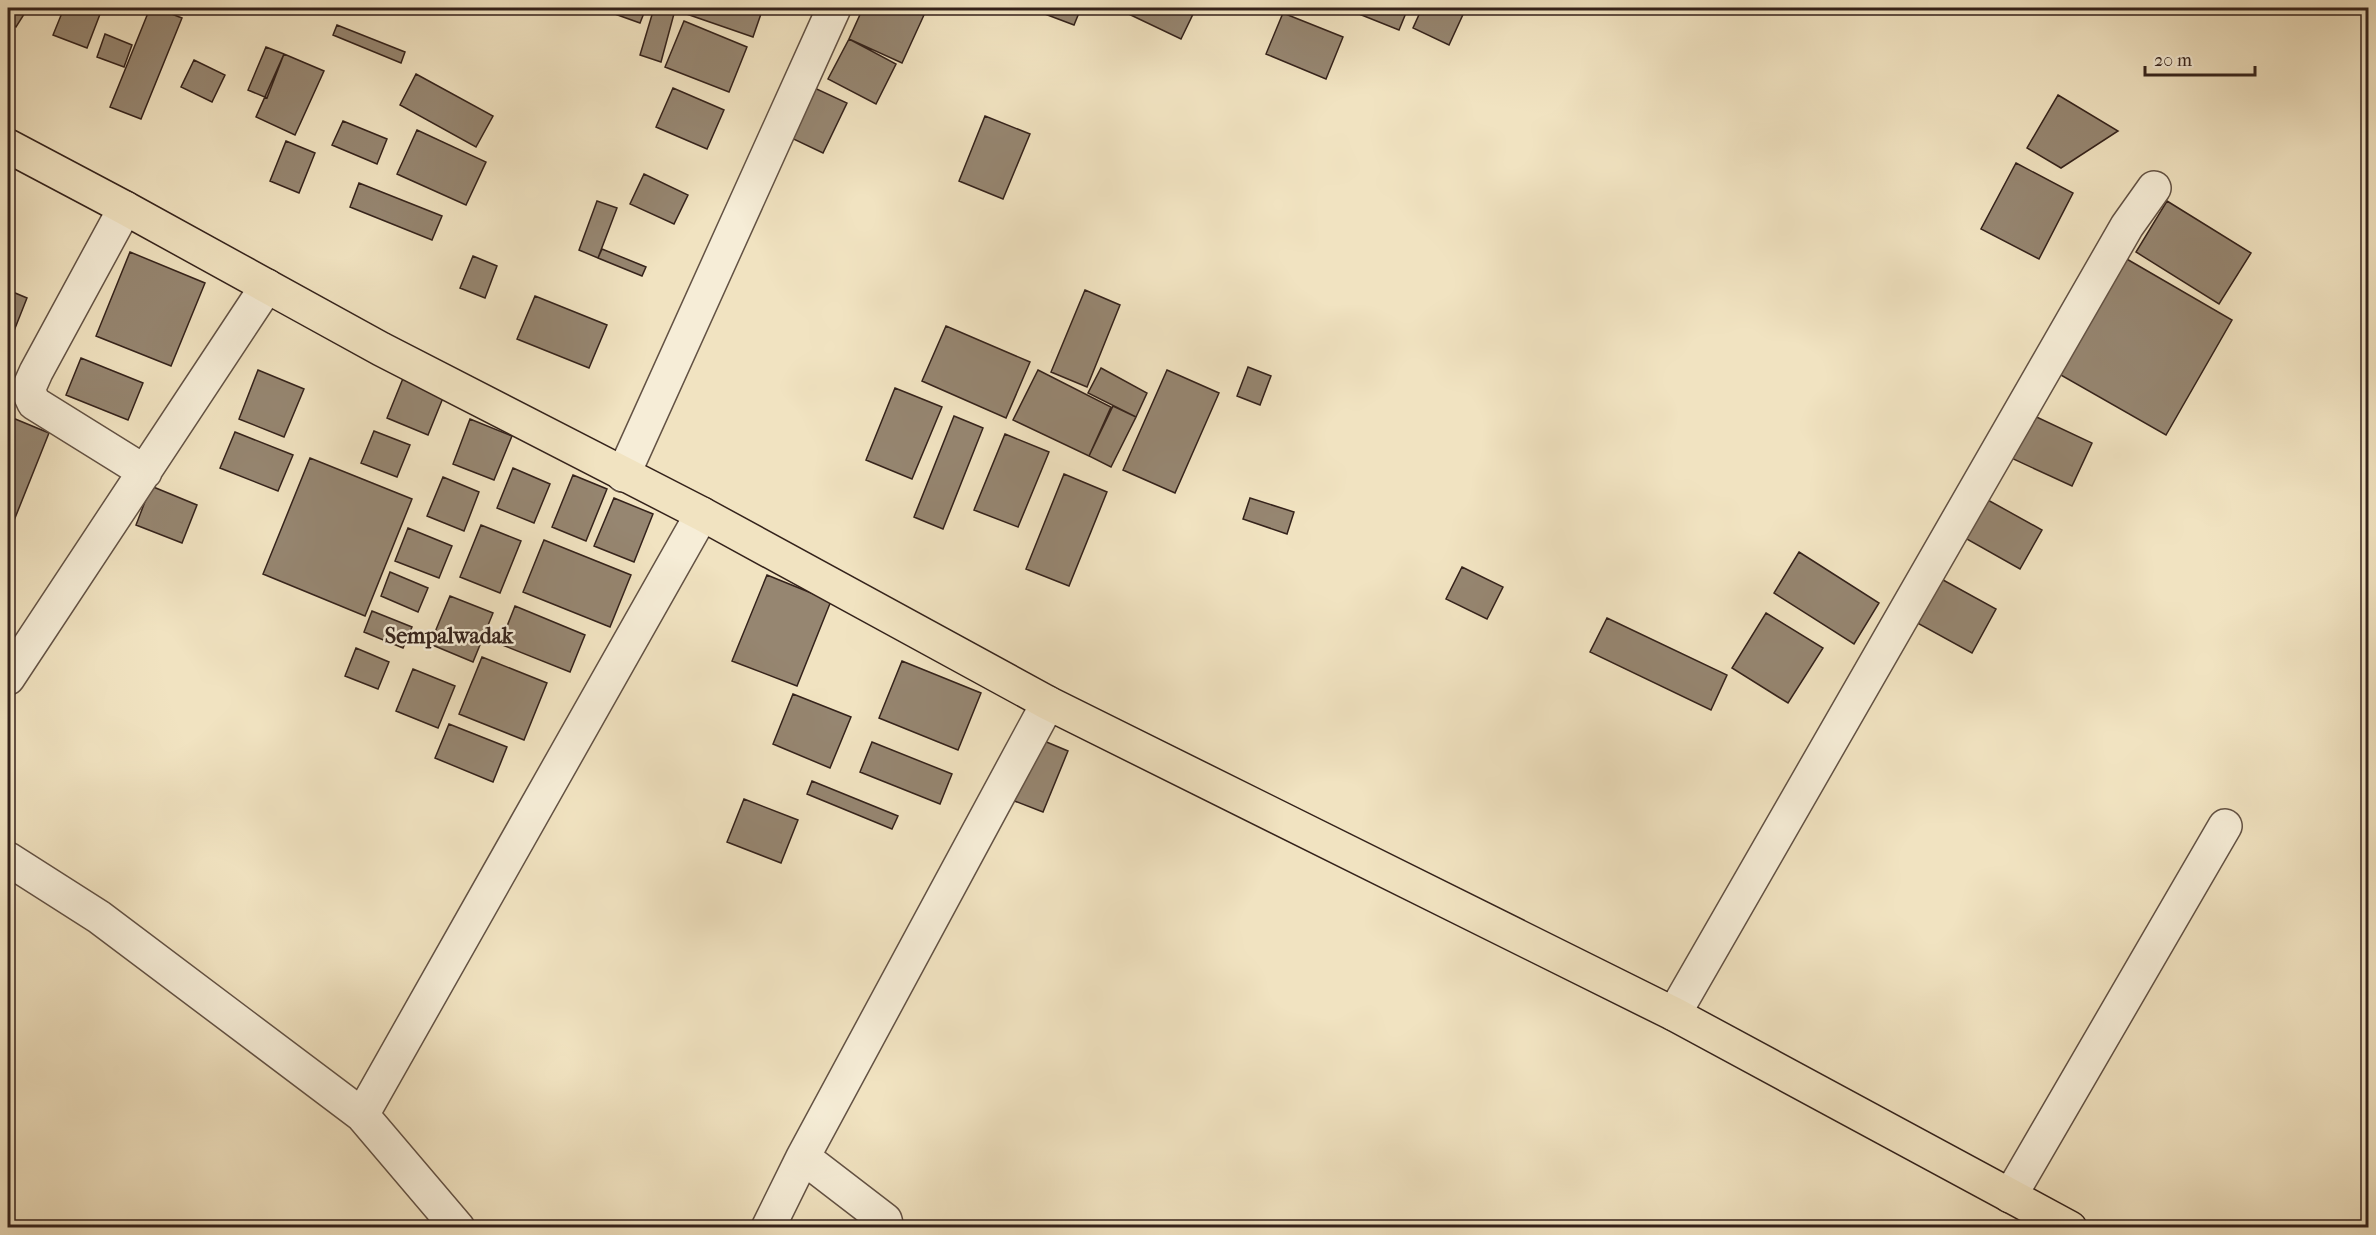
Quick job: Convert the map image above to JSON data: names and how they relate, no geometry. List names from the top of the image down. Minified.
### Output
{"districts":["Sempalwadak"],"scale_bar":"20 m"}
